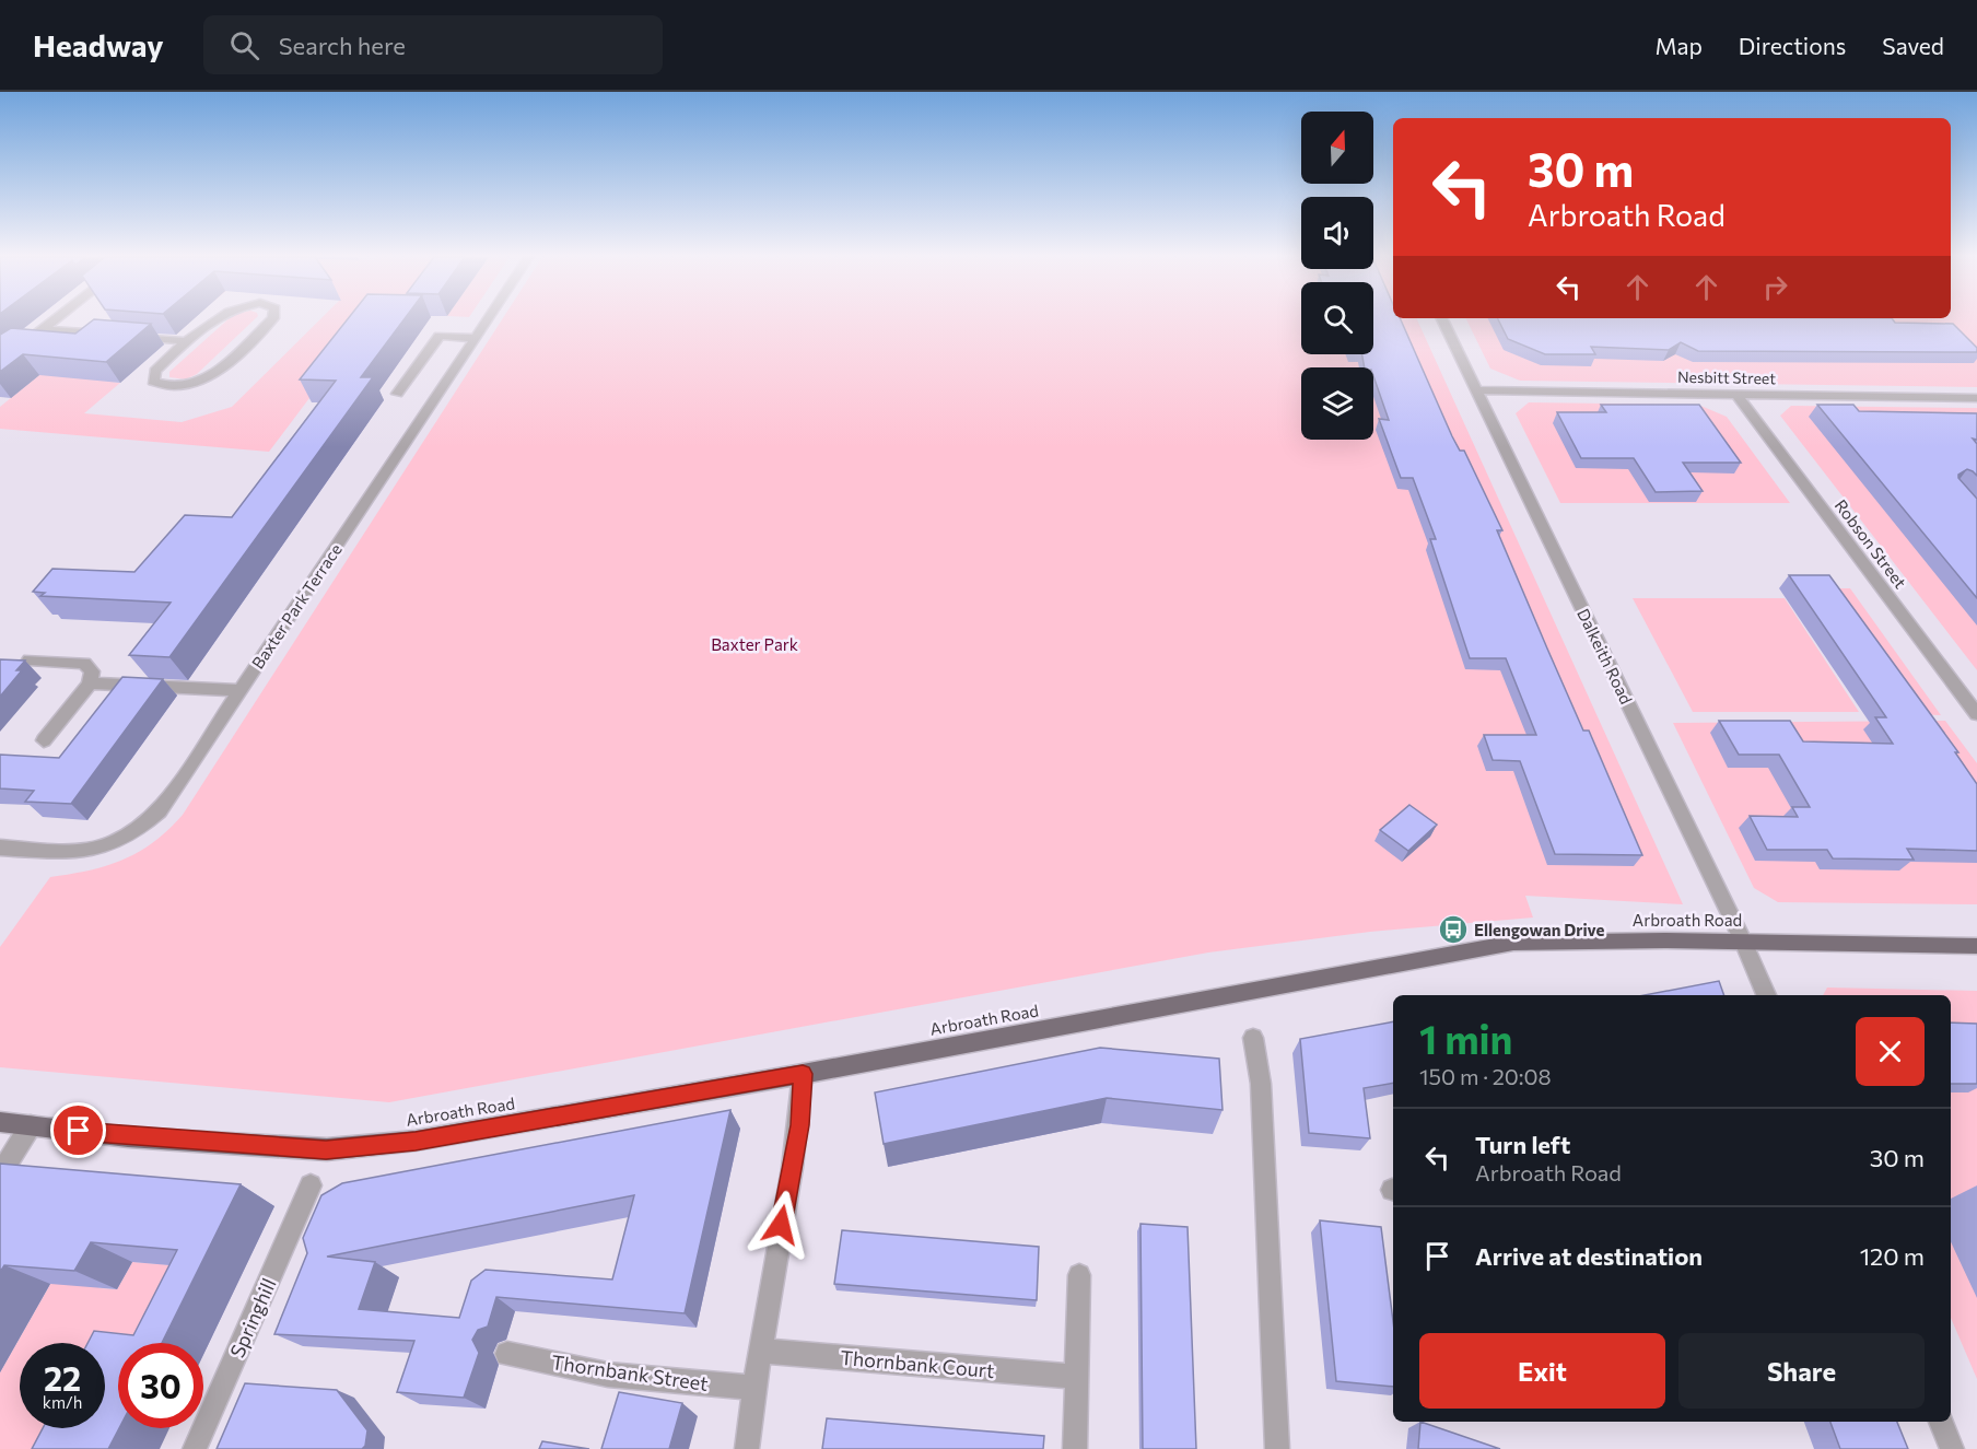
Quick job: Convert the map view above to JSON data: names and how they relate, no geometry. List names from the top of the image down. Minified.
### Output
{"streets":{"main road":["Arbroath Road"],"street":["Nesbitt Street","Robson Street","Baxter Park Terrace","Dalkeith Road","Springhill","Thornbank Court","Thornbank Street"]},"crossings":[["Nesbitt Street","Robson Street"],["Nesbitt Street","Dalkeith Road"],["Dalkeith Road","Arbroath Road"]],"parks":["Baxter Park"],"places":{"bus stop":["Ellengowan Drive"]},"north":"top","page":{"header":"Headway","search":"Search here","nav":["Map","Directions","Saved"],"turn":["30 m","Arbroath Road"],"heading":["1 min","150 m · 20:08"],"list":[{"name":"Turn left","note":"Arbroath Road","value":"30 m"},{"name":"Arrive at destination","value":"120 m"}],"buttons":["Exit","Share"],"speed":"22 km/h","limit":"30"}}
